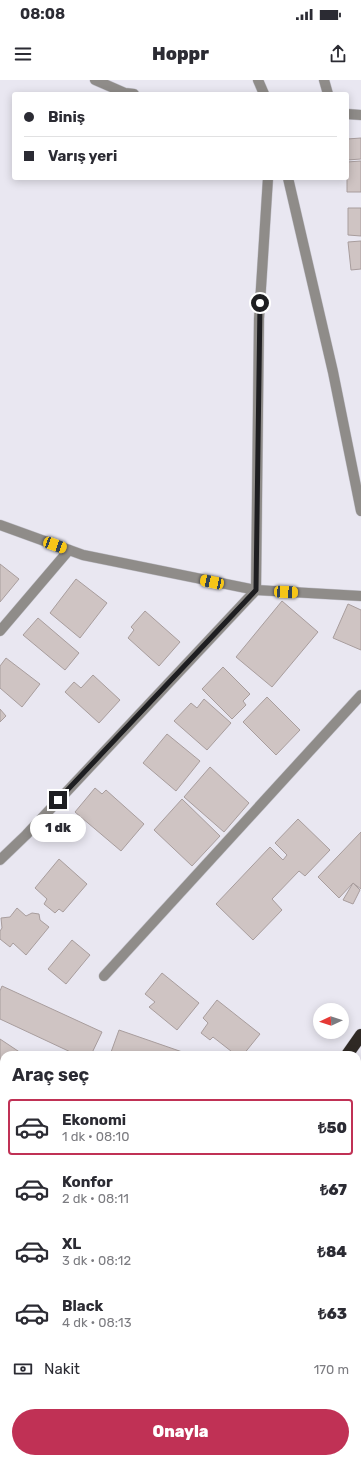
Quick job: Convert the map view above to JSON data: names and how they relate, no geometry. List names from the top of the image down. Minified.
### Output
{"north":"left","page":{"status":"08:08","header":"Hoppr","banner":["Biniş","Varış yeri"],"bubble":"1 dk","heading":"Araç seç","list":[{"name":"Ekonomi","note":"1 dk · 08:10","value":"₺50"},{"name":"Konfor","note":"2 dk · 08:11","value":"₺67"},{"name":"XL","note":"3 dk · 08:12","value":"₺84"},{"name":"Black","note":"4 dk · 08:13","value":"₺63"}],"pay":["Nakit","170 m"],"buttons":"Onayla"}}
